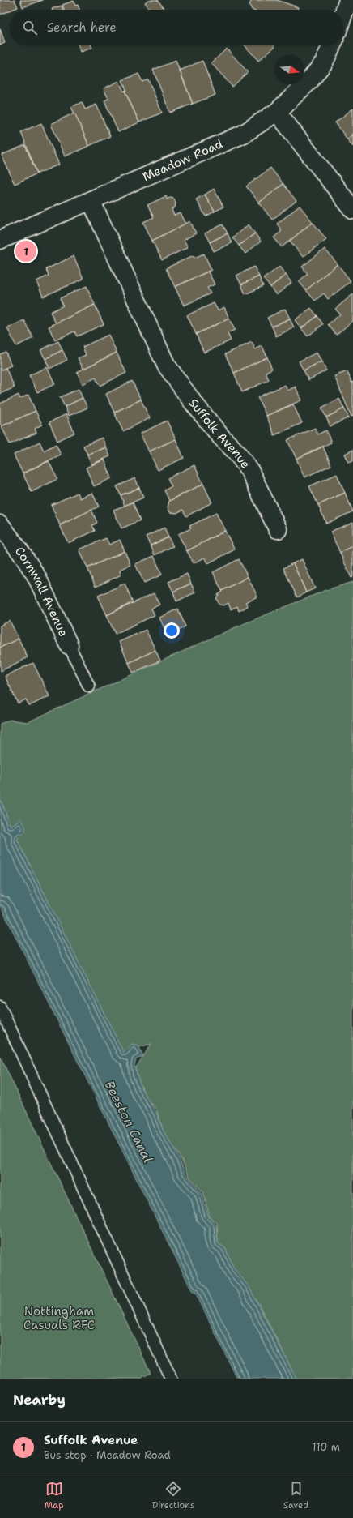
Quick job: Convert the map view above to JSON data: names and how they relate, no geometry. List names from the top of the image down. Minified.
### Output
{"streets":{"street":["Meadow Road","Suffolk Avenue","Cornwall Avenue"]},"crossings":[["Meadow Road","Suffolk Avenue"]],"water":["Beeston Canal"],"parks":["Nottingham Casuals RFC"],"north":"right","page":{"search":"Search here","pins":"1","heading":"Nearby","list":[{"mark":"1","name":"Suffolk Avenue","note":"Bus stop · Meadow Road","value":"110 m"}],"nav":["Map","Directions","Saved"]}}
